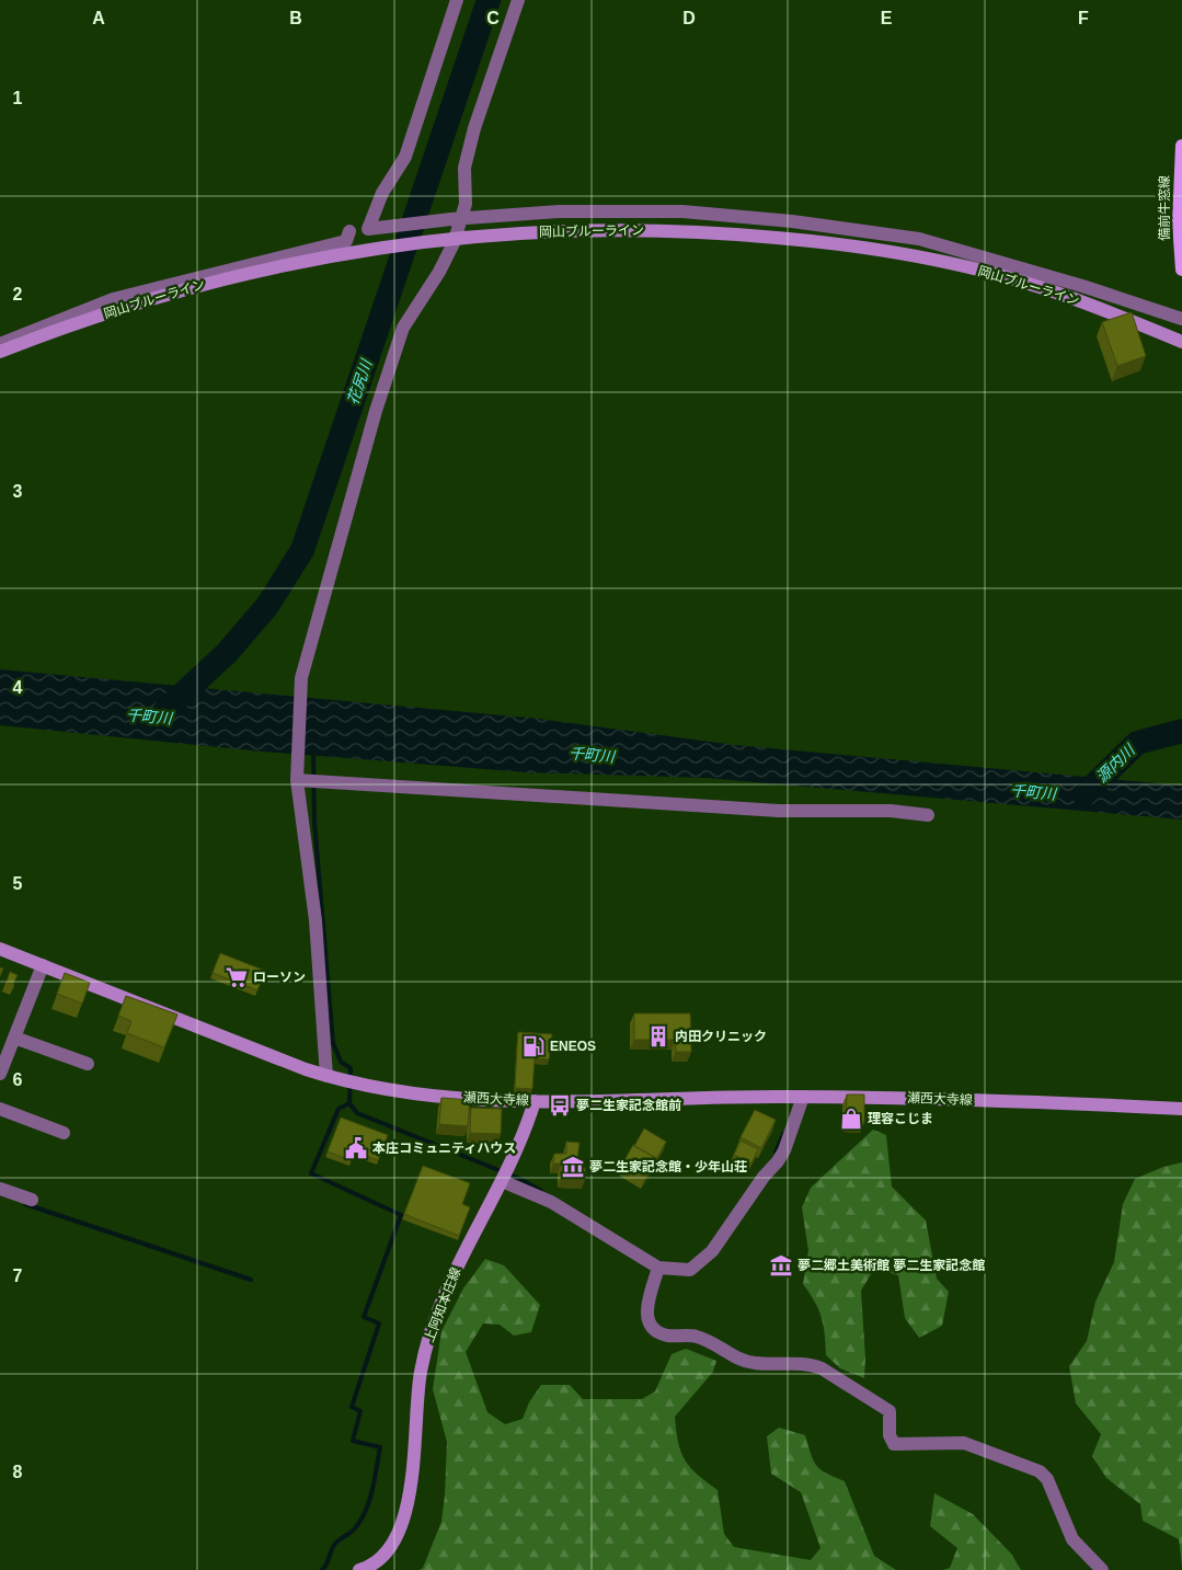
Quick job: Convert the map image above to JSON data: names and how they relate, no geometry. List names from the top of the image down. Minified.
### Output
{"streets":{"main road":["備前牛窓線","岡山ブルーライン","瀬西大寺線","上阿知本庄線"]},"crossings":[["瀬西大寺線","上阿知本庄線"]],"water":["花尻川","千町川","源内川"],"places":{"supermarket":["ローソン"],"building":["内田クリニック"],"fuel station":["ENEOS"],"bus stop":["夢二生家記念館前"],"shop":["理容こじま"],"public building":["本庄コミュニティハウス"],"museum":["夢二生家記念館・少年山荘","夢二郷土美術館 夢二生家記念館"]},"grid":{"columns":["A","B","C","D","E","F"],"rows":["1","2","3","4","5","6","7","8"]}}
